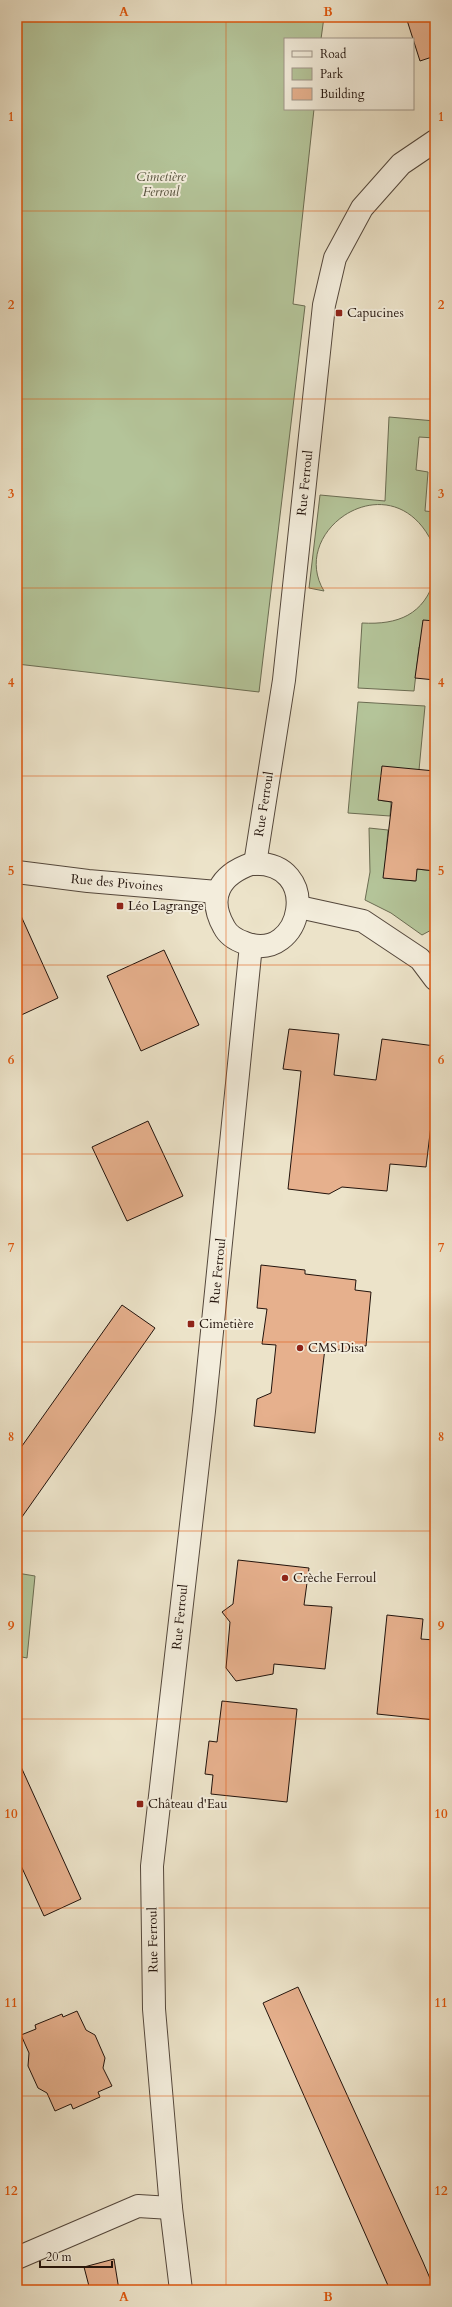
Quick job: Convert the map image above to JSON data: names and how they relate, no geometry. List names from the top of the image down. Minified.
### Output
{"streets":{"street":["Rue Ferroul","Rue des Pivoines"]},"crossings":[["Rue Ferroul","Rue des Pivoines"]],"parks":["Cimetière Ferroul"],"places":{"transit":["Capucines","Léo Lagrange","Cimetière","Château d'Eau"],"other":["CMS Disa","Crèche Ferroul"]},"legend":["Road","Park","Building"],"scale_bar":"20 m","grid":{"columns":["A","B"],"rows":["1","2","3","4","5","6","7","8","9","10","11","12"]}}
